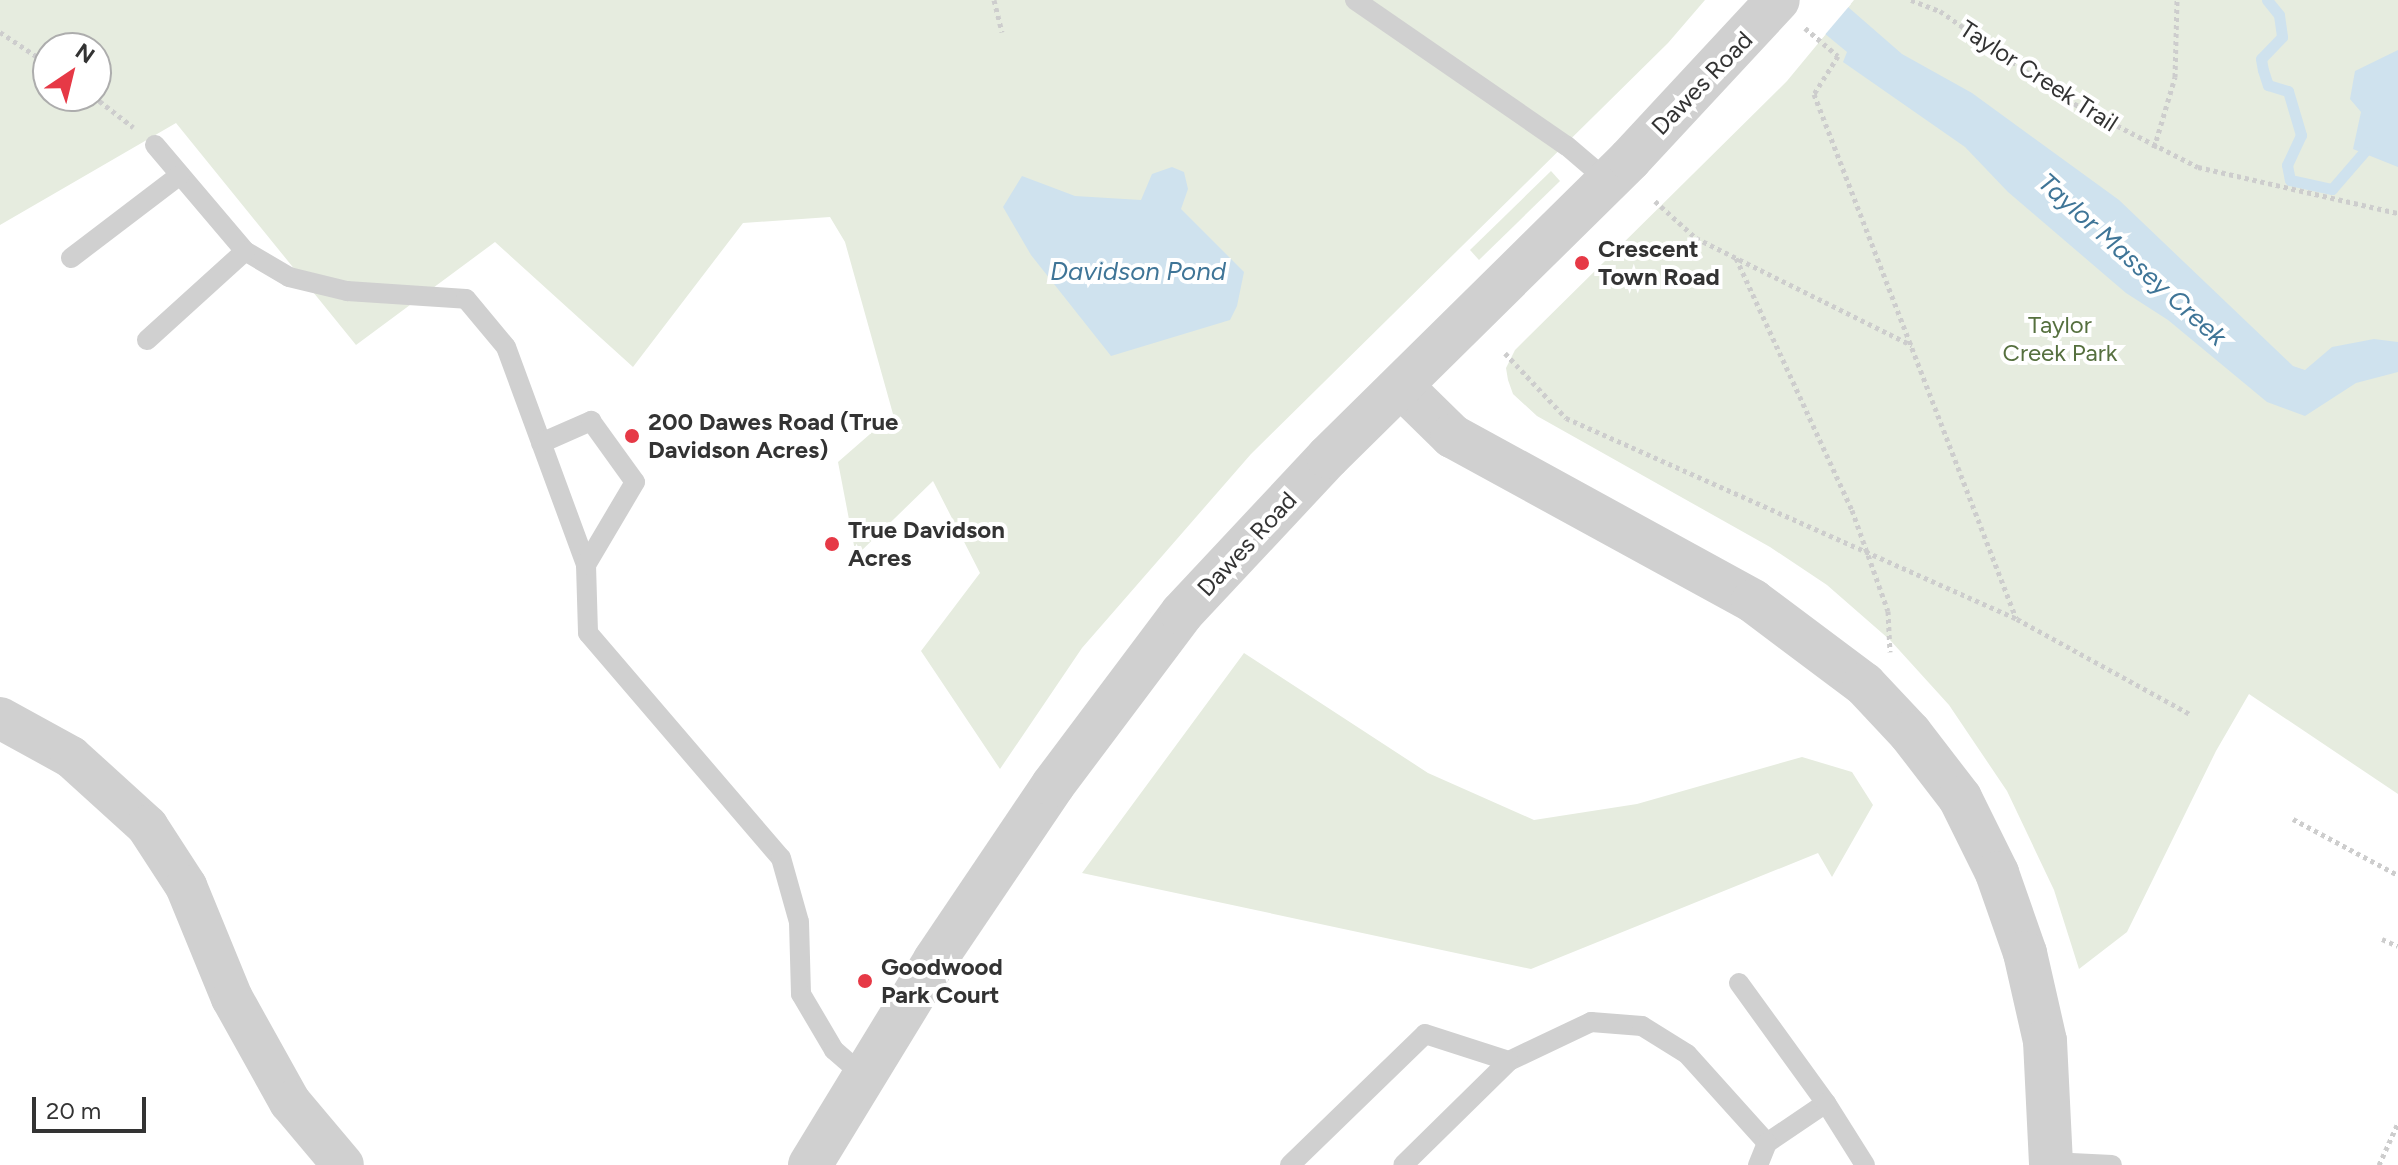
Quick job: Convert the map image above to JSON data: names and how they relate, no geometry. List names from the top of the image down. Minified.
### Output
{"streets":{"street":["Dawes Road"],"path":["Taylor Creek Trail"]},"water":["Taylor Massey Creek","Davidson Pond"],"parks":["Taylor Creek Park"],"places":["Crescent Town Road","200 Dawes Road (True Davidson Acres)","True Davidson Acres","Goodwood Park Court"],"scale_bar":"20 m","north":"top right"}
